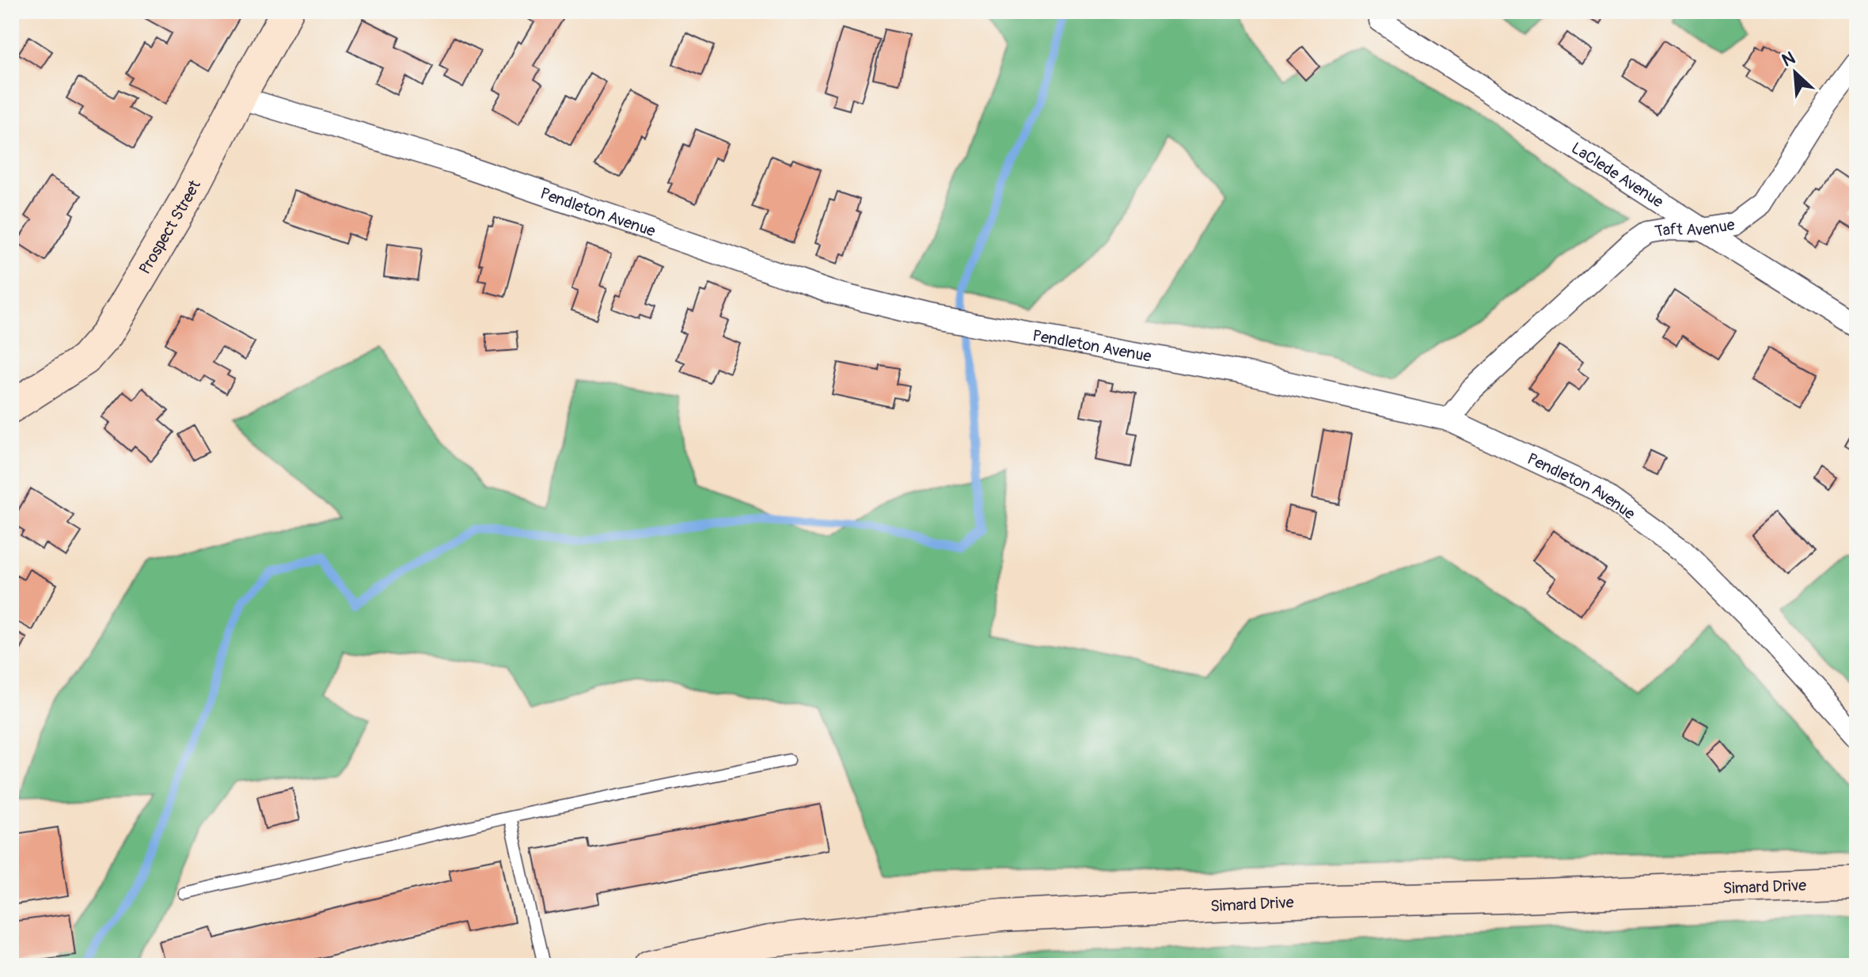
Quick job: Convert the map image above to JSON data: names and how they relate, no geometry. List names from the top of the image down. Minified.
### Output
{"streets":{"street":["LaClede Avenue","Pendleton Avenue","Prospect Street","Taft Avenue","Simard Drive"]},"crossings":[["LaClede Avenue","Taft Avenue"],["Pendleton Avenue","Prospect Street"],["Pendleton Avenue","Taft Avenue"]],"north":"top left"}
